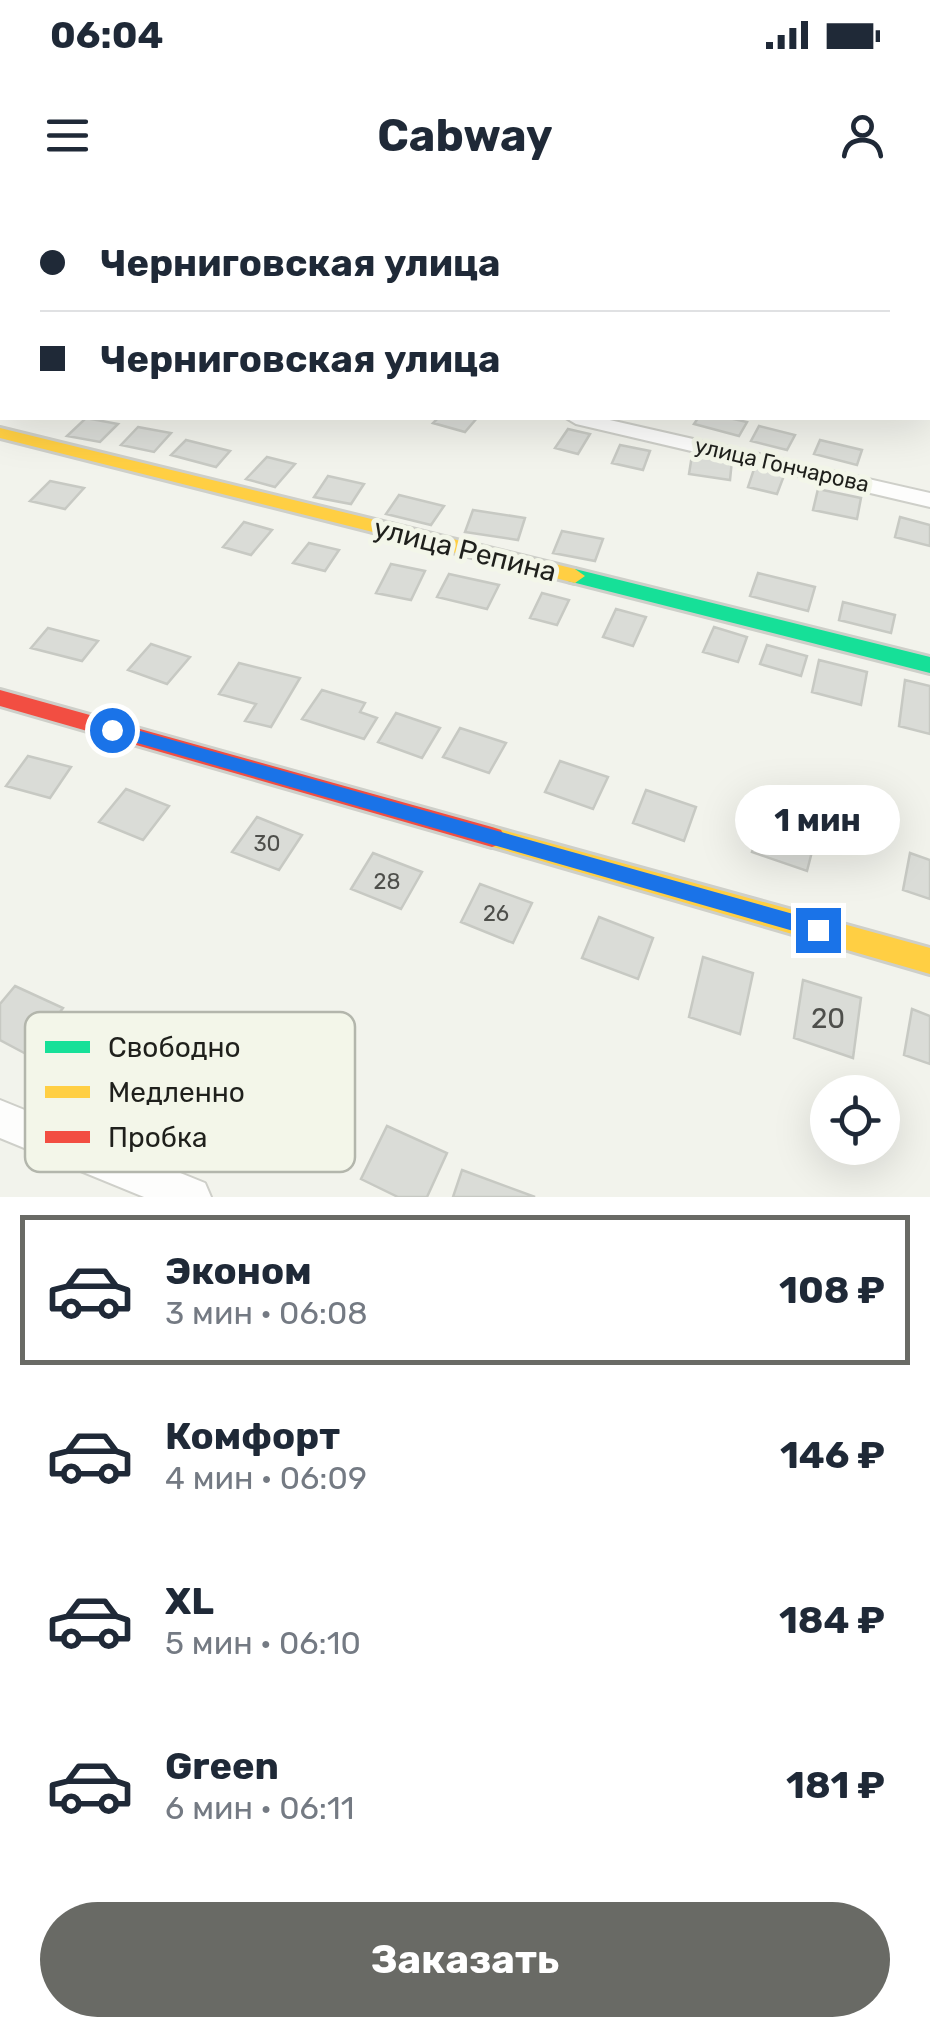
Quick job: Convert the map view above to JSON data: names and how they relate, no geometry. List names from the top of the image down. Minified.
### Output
{"streets":{"street":["улица Гончарова","улица Репина"]},"house_numbers":["30","28","26","20"],"legend":["Свободно","Медленно","Пробка"],"page":{"status":"06:04","header":"Cabway","banner":["Черниговская улица","Черниговская улица"],"bubble":"1 мин","list":[{"name":"Эконом","note":"3 мин · 06:08","value":"108 ₽"},{"name":"Комфорт","note":"4 мин · 06:09","value":"146 ₽"},{"name":"XL","note":"5 мин · 06:10","value":"184 ₽"},{"name":"Green","note":"6 мин · 06:11","value":"181 ₽"}],"buttons":"Заказать"}}
